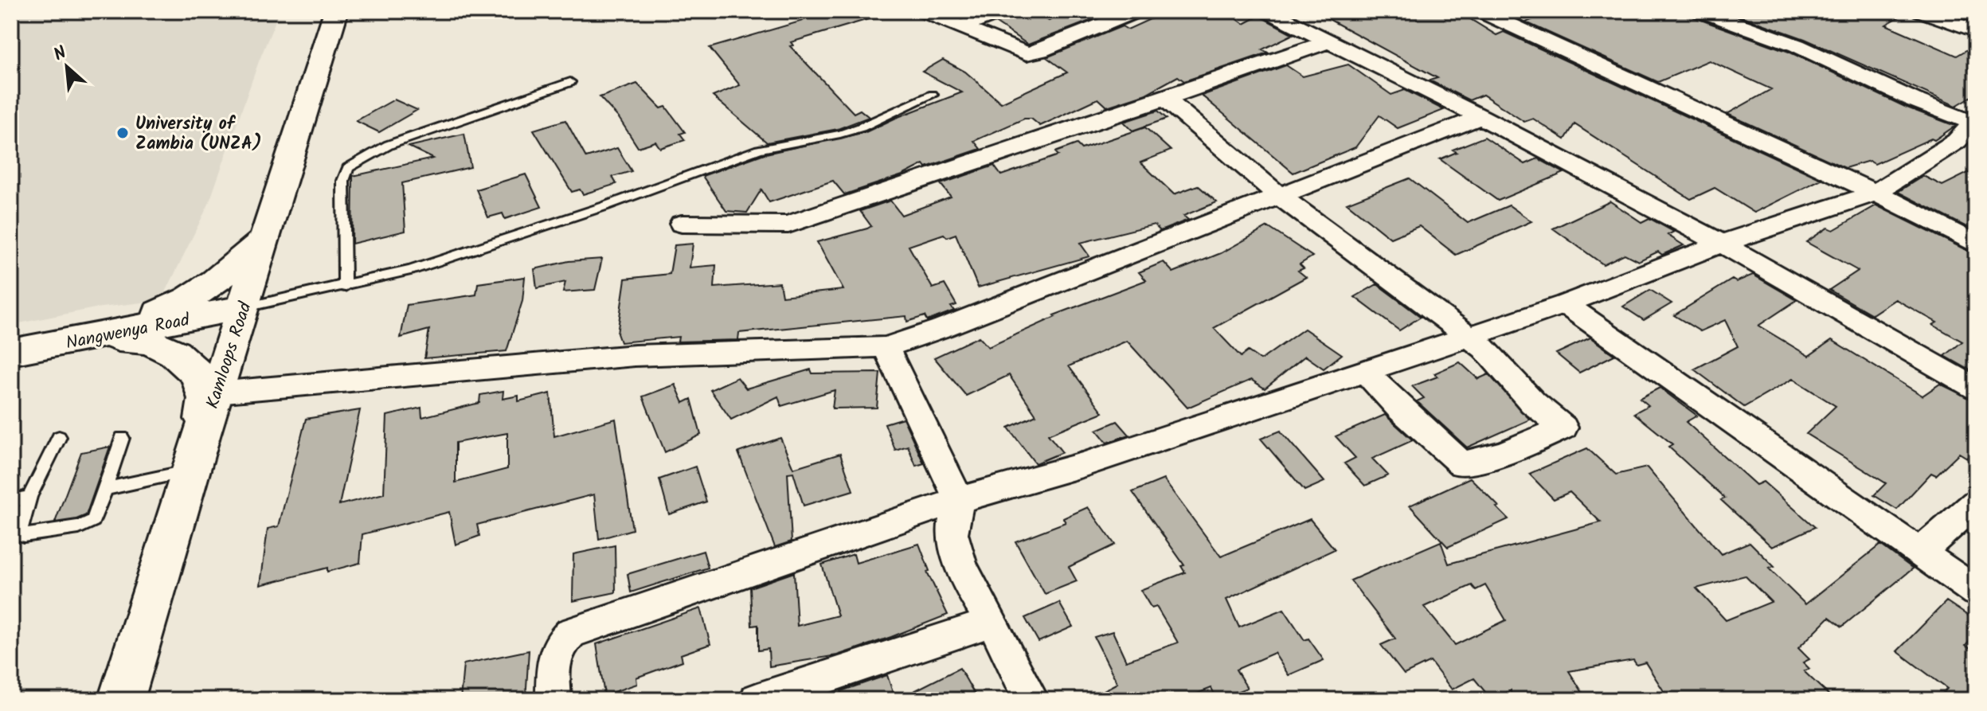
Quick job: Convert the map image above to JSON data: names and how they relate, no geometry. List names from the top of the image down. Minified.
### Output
{"streets":{"main road":["Nangwenya Road","Kamloops Road"]},"crossings":[["Nangwenya Road","Kamloops Road"]],"places":["University of Zambia (UNZA)"],"north":"top left"}
